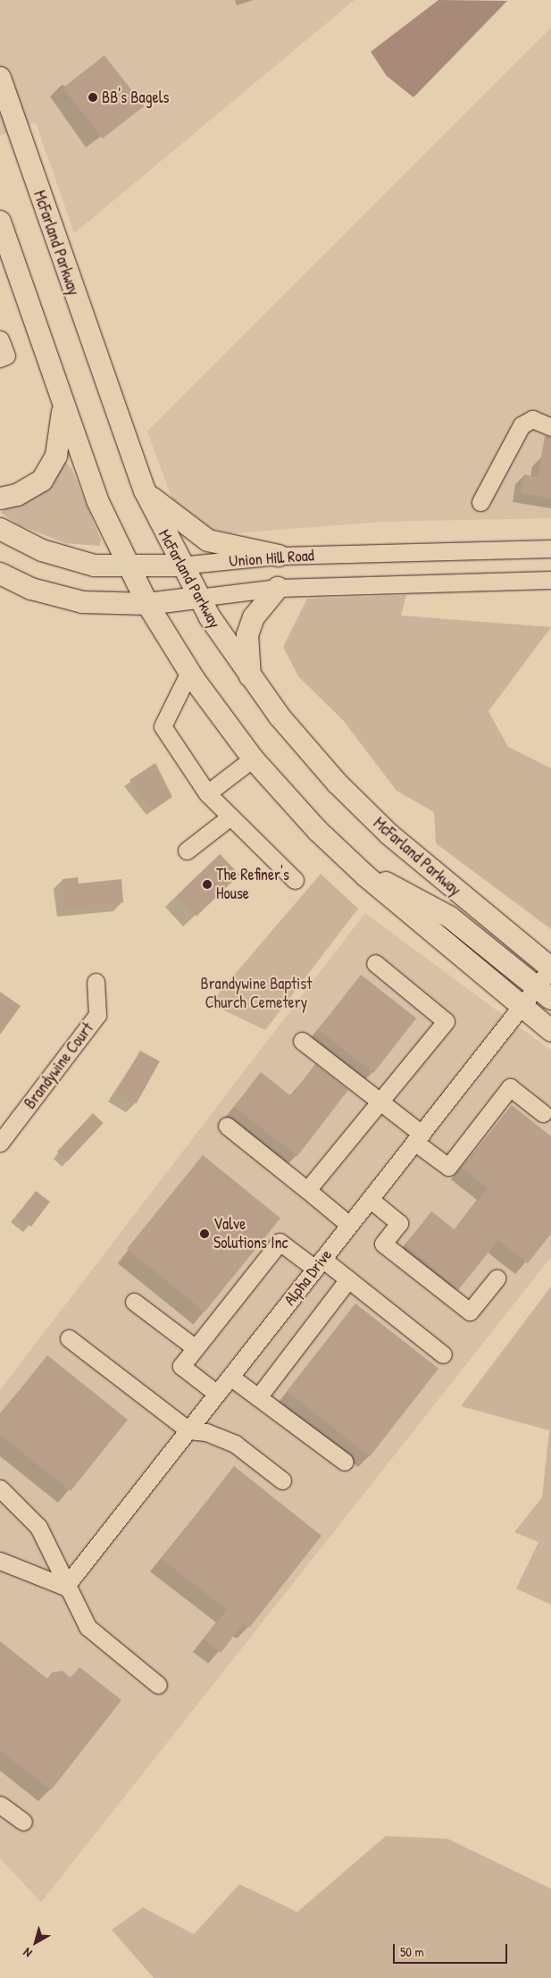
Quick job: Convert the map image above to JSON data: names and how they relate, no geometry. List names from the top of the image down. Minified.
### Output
{"streets":{"main road":["McFarland Parkway","Union Hill Road"],"street":["Brandywine Court","Alpha Drive"]},"crossings":[["McFarland Parkway","Union Hill Road"],["McFarland Parkway","Alpha Drive"]],"parks":["Brandywine Baptist Church Cemetery"],"places":["BB's Bagels","The Refiner's House","Valve Solutions Inc"],"scale_bar":"50 m","north":"bottom left"}
